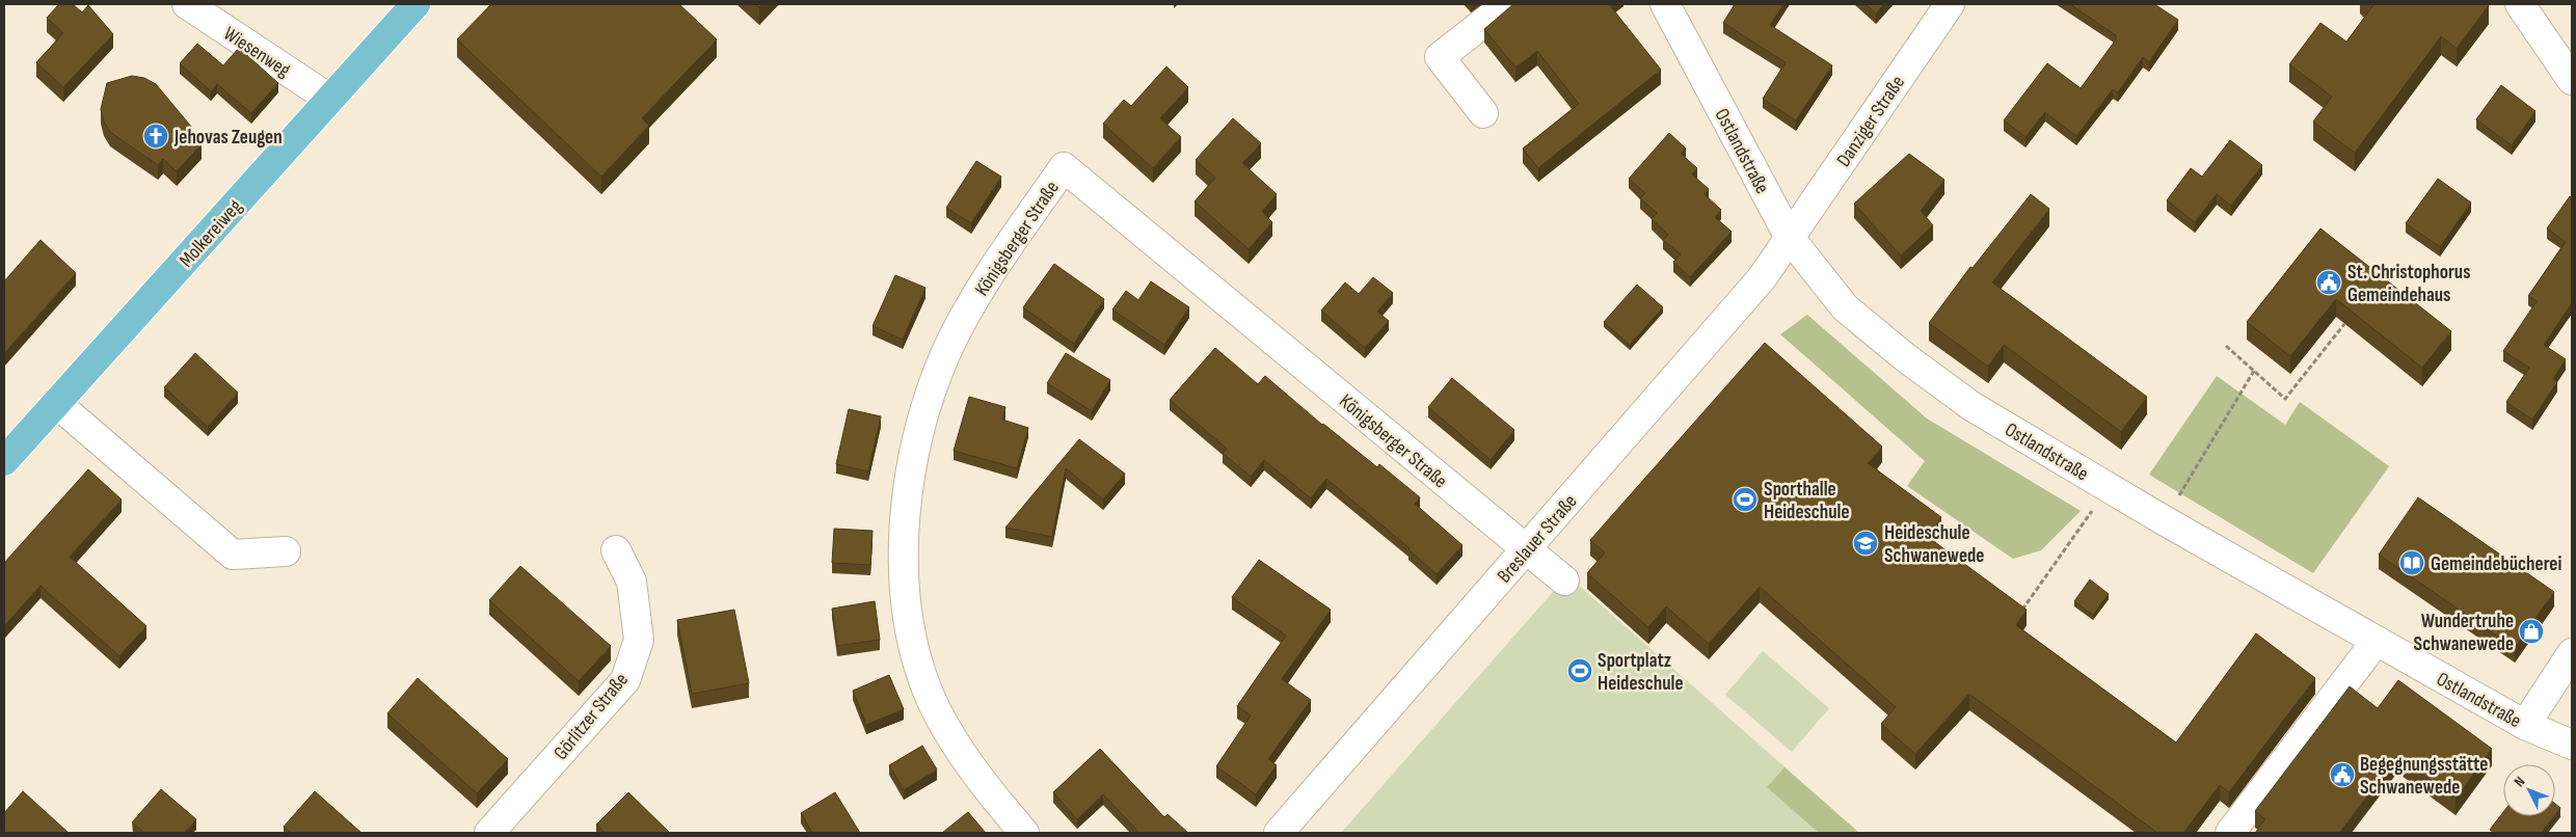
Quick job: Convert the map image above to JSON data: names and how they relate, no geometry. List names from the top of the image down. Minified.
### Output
{"streets":{"main road":["Molkereiweg"],"street":["Wiesenweg","Danziger Straße","Ostlandstraße","Königsberger Straße","Breslauer Straße","Görlitzer Straße"]},"crossings":[["Wiesenweg","Molkereiweg"],["Danziger Straße","Ostlandstraße"],["Danziger Straße","Breslauer Straße"],["Ostlandstraße","Breslauer Straße"],["Königsberger Straße","Breslauer Straße"]],"places":{"church":["Jehovas Zeugen"],"public building":["St. Christophorus Gemeindehaus","Begegnungsstätte Schwanewede"],"sports":["Sporthalle Heideschule","Sportplatz Heideschule"],"school or university":["Heideschule Schwanewede"],"library":["Gemeindebücherei"],"shop":["Wundertruhe Schwanewede"]},"north":"top left"}
